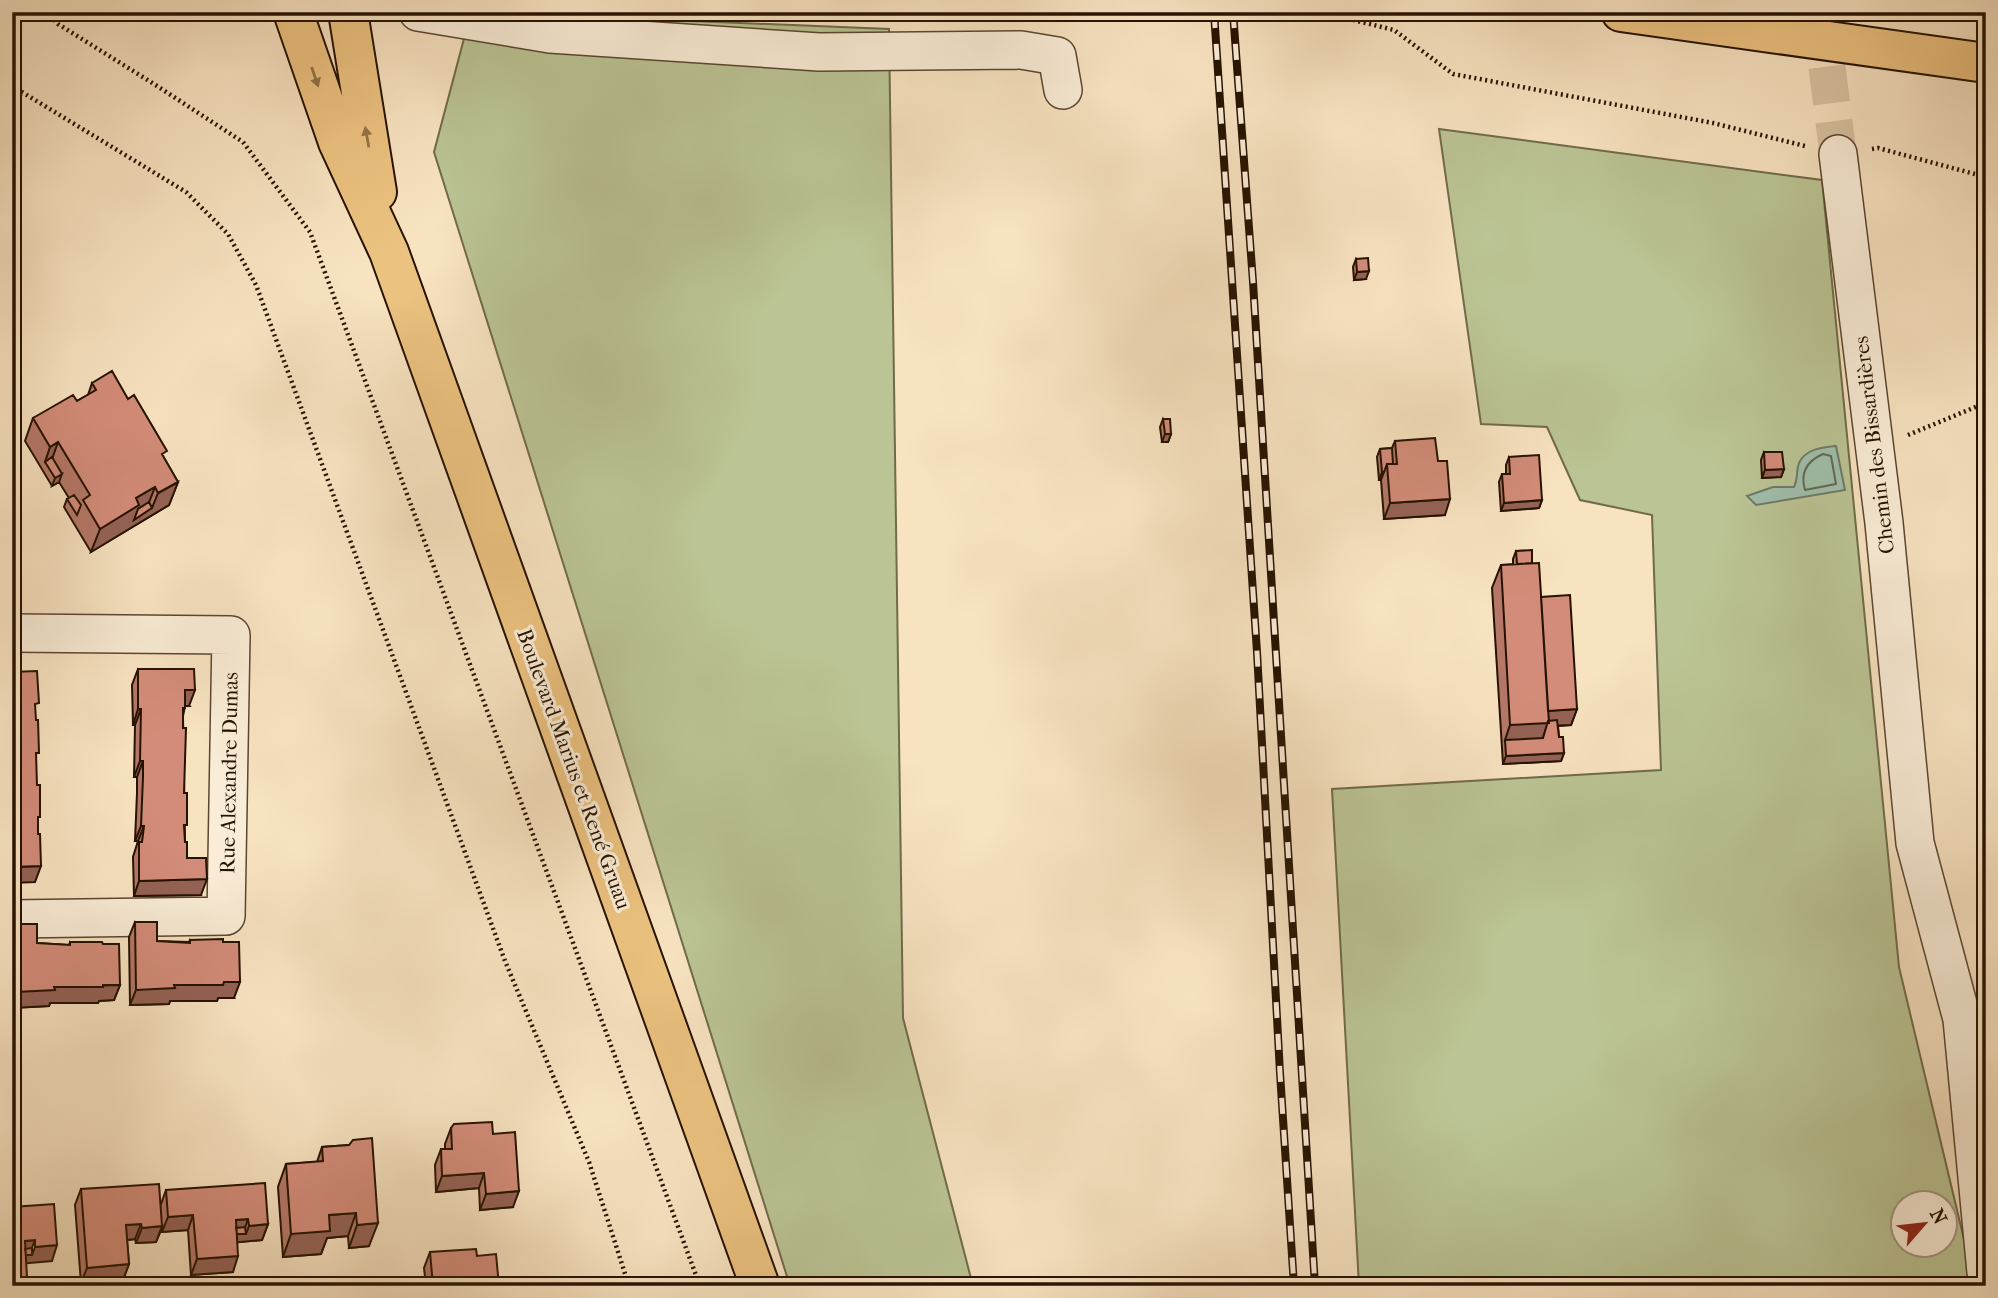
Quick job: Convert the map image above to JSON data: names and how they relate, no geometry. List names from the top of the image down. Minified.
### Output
{"streets":{"main road":["Boulevard Marius et René Gruau"],"street":["Chemin des Bissardières","Rue Alexandre Dumas"]},"north":"top right"}
